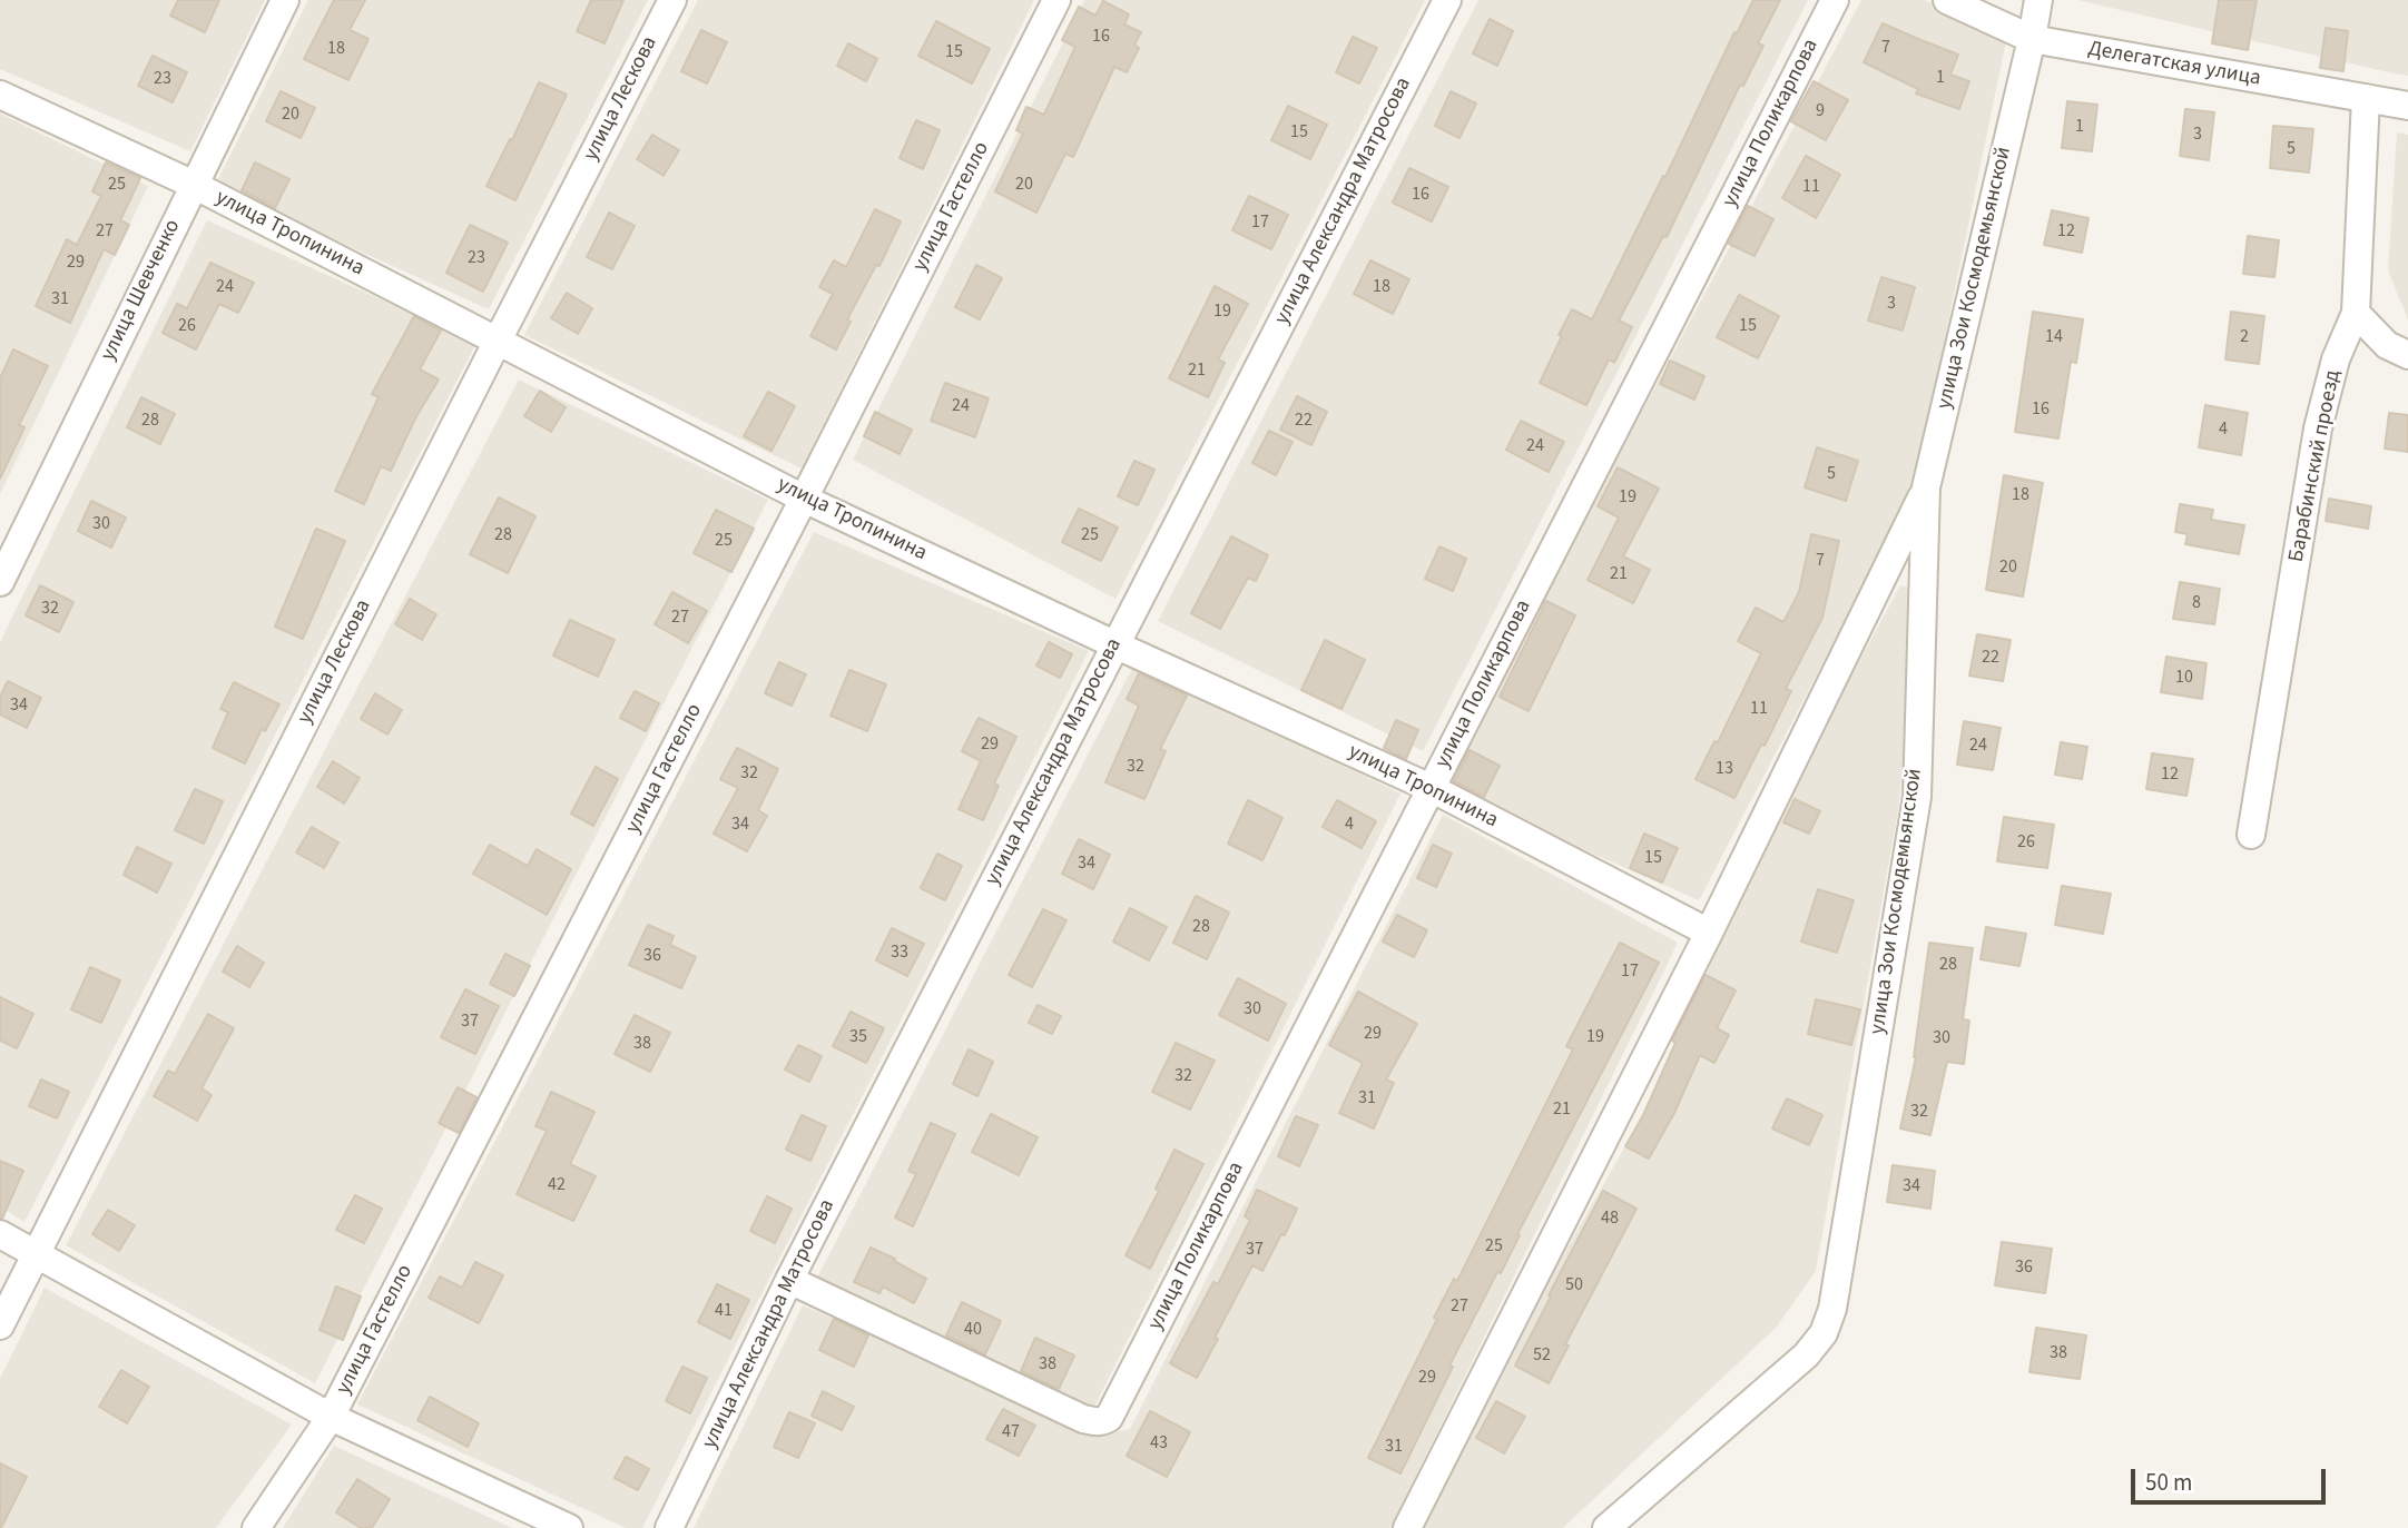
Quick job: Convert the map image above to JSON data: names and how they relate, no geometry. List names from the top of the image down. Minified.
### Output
{"streets":{"street":["Делегатская улица","улица Лескова","улица Поликарпова","улица Александра Матросова","улица Гастелло","улица Тропинина","улица Зои Космодемьянской","улица Шевченко","Барабинский проезд"]},"crossings":[["Делегатская улица","улица Зои Космодемьянской"],["Делегатская улица","Барабинский проезд"],["улица Лескова","улица Тропинина"],["улица Поликарпова","улица Александра Матросова"],["улица Поликарпова","улица Тропинина"],["улица Александра Матросова","улица Тропинина"],["улица Гастелло","улица Тропинина"],["улица Тропинина","улица Шевченко"]],"house_numbers":["16","7","18","15","1","23","9","20","1","15","3","5","25","20","11","16","17","27","12","23","29","24","18","31","3","19","26","15","14","2","21","24","16","28","22","4","24","5","18","19","30","28","25","25","7","20","21","8","32","27","22","10","34","11","29","24","32","13","32","12","34","4","26","15","34","28","33","36","28","17","30","37","29","35","19","30","38","32","31","21","32","42","34","48","25","37","36","50","27","41","40","38","52","38","29","47","43","31"],"scale_bar":"50 m"}
